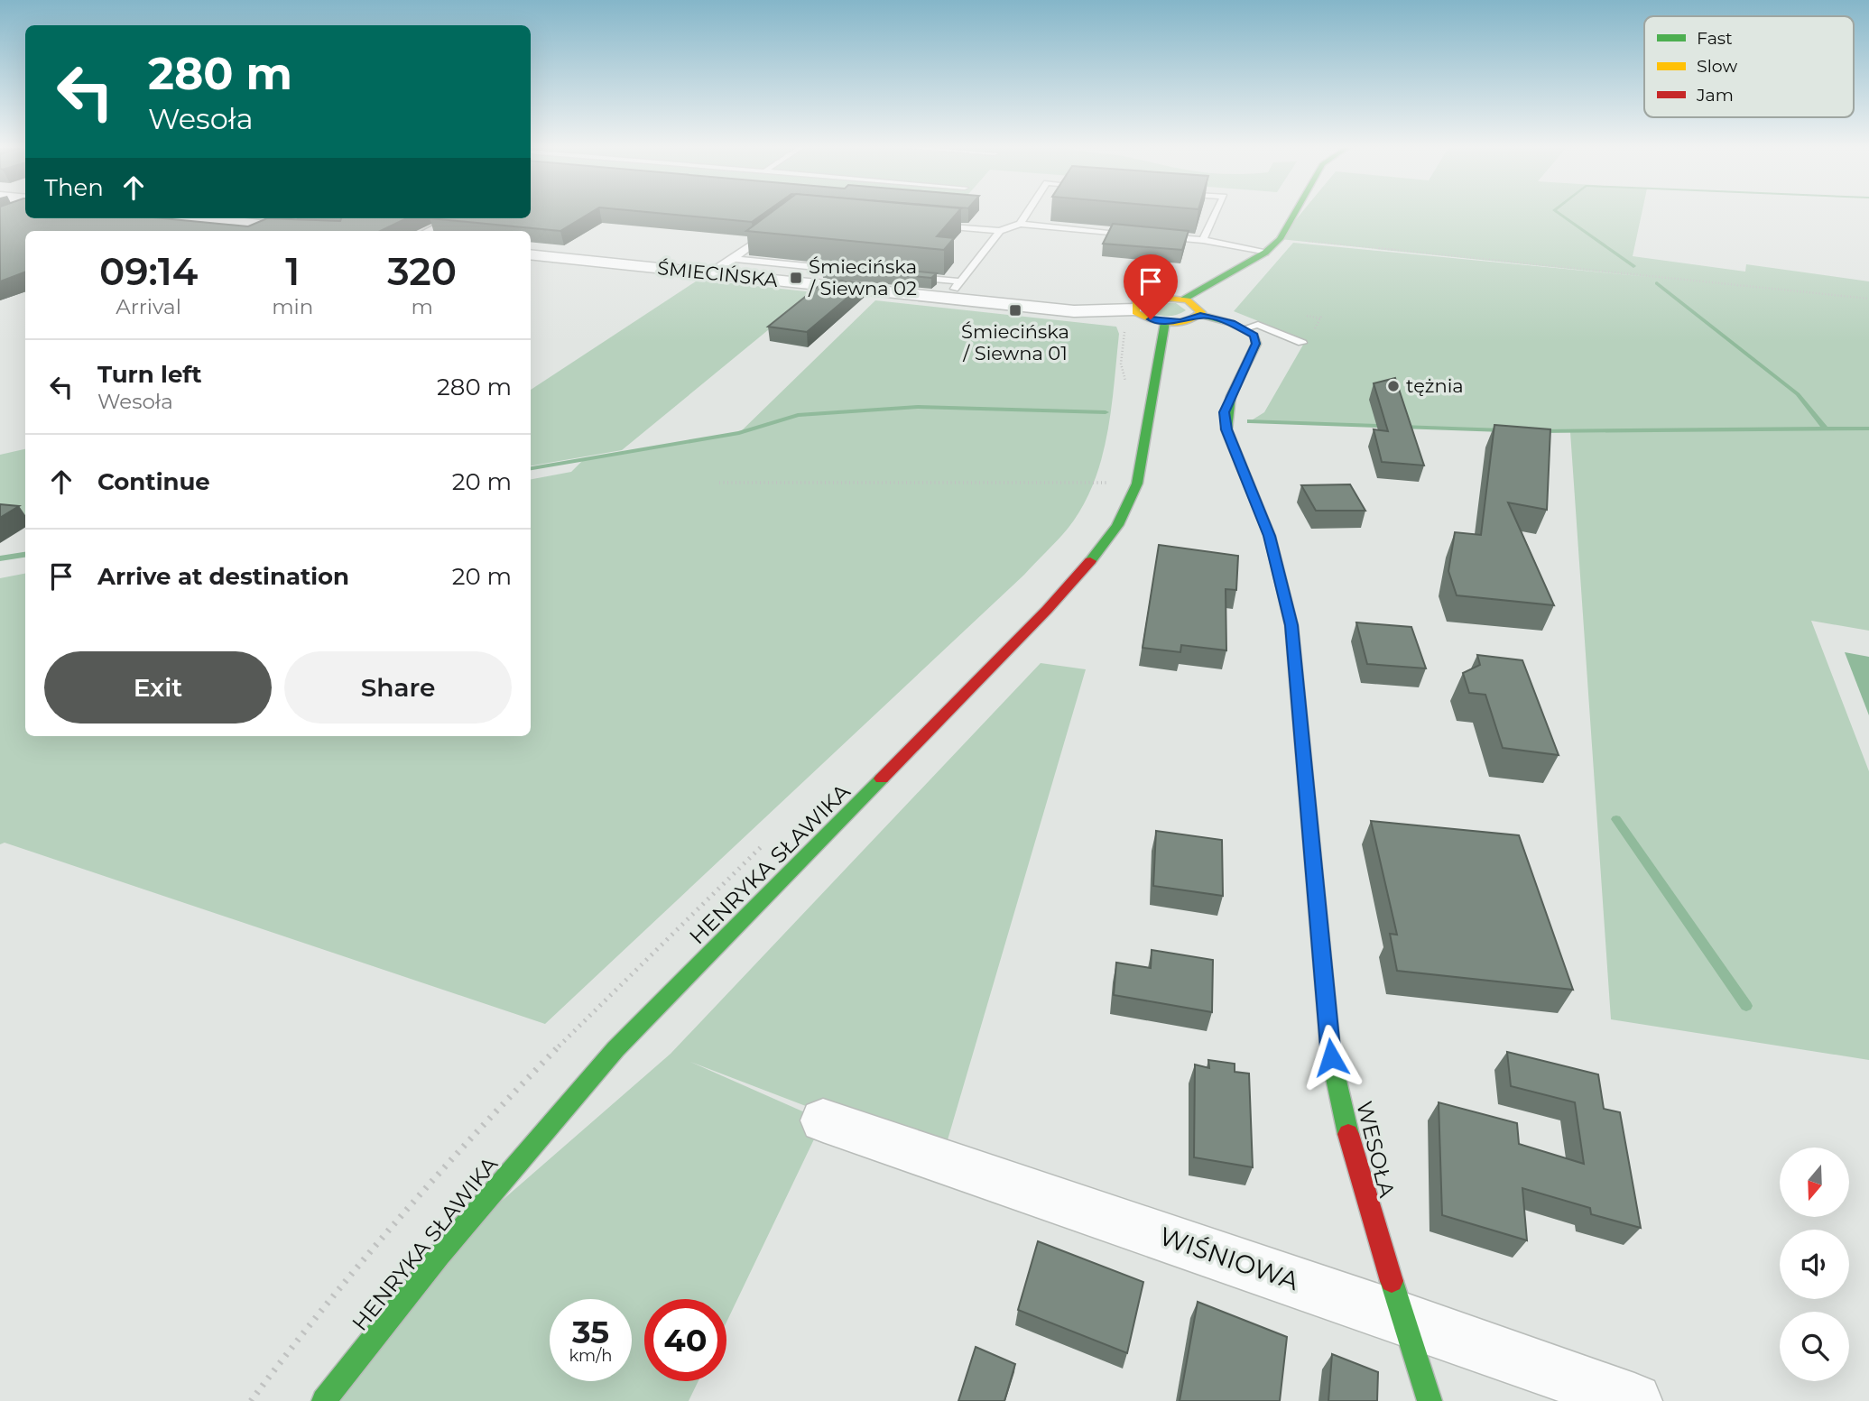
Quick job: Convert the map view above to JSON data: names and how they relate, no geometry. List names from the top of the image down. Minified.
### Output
{"streets":{"main road":["HENRYKA SŁAWIKA","WESOŁA"],"street":["ŚMIECIŃSKA","WIŚNIOWA"]},"crossings":[["WESOŁA","WIŚNIOWA"]],"places":{"transit":["Śmiecińska / Siewna 02","Śmiecińska / Siewna 01"],"other":["tężnia"]},"legend":["Fast","Slow","Jam"],"north":"bottom","page":{"turn":["280 m","Wesoła"],"then":"Then","eta":["09:14","Arrival","1","min","320","m"],"list":[{"name":"Turn left","note":"Wesoła","value":"280 m"},{"name":"Continue","value":"20 m"},{"name":"Arrive at destination","value":"20 m"}],"buttons":["Exit","Share"],"speed":"35 km/h","limit":"40"}}
